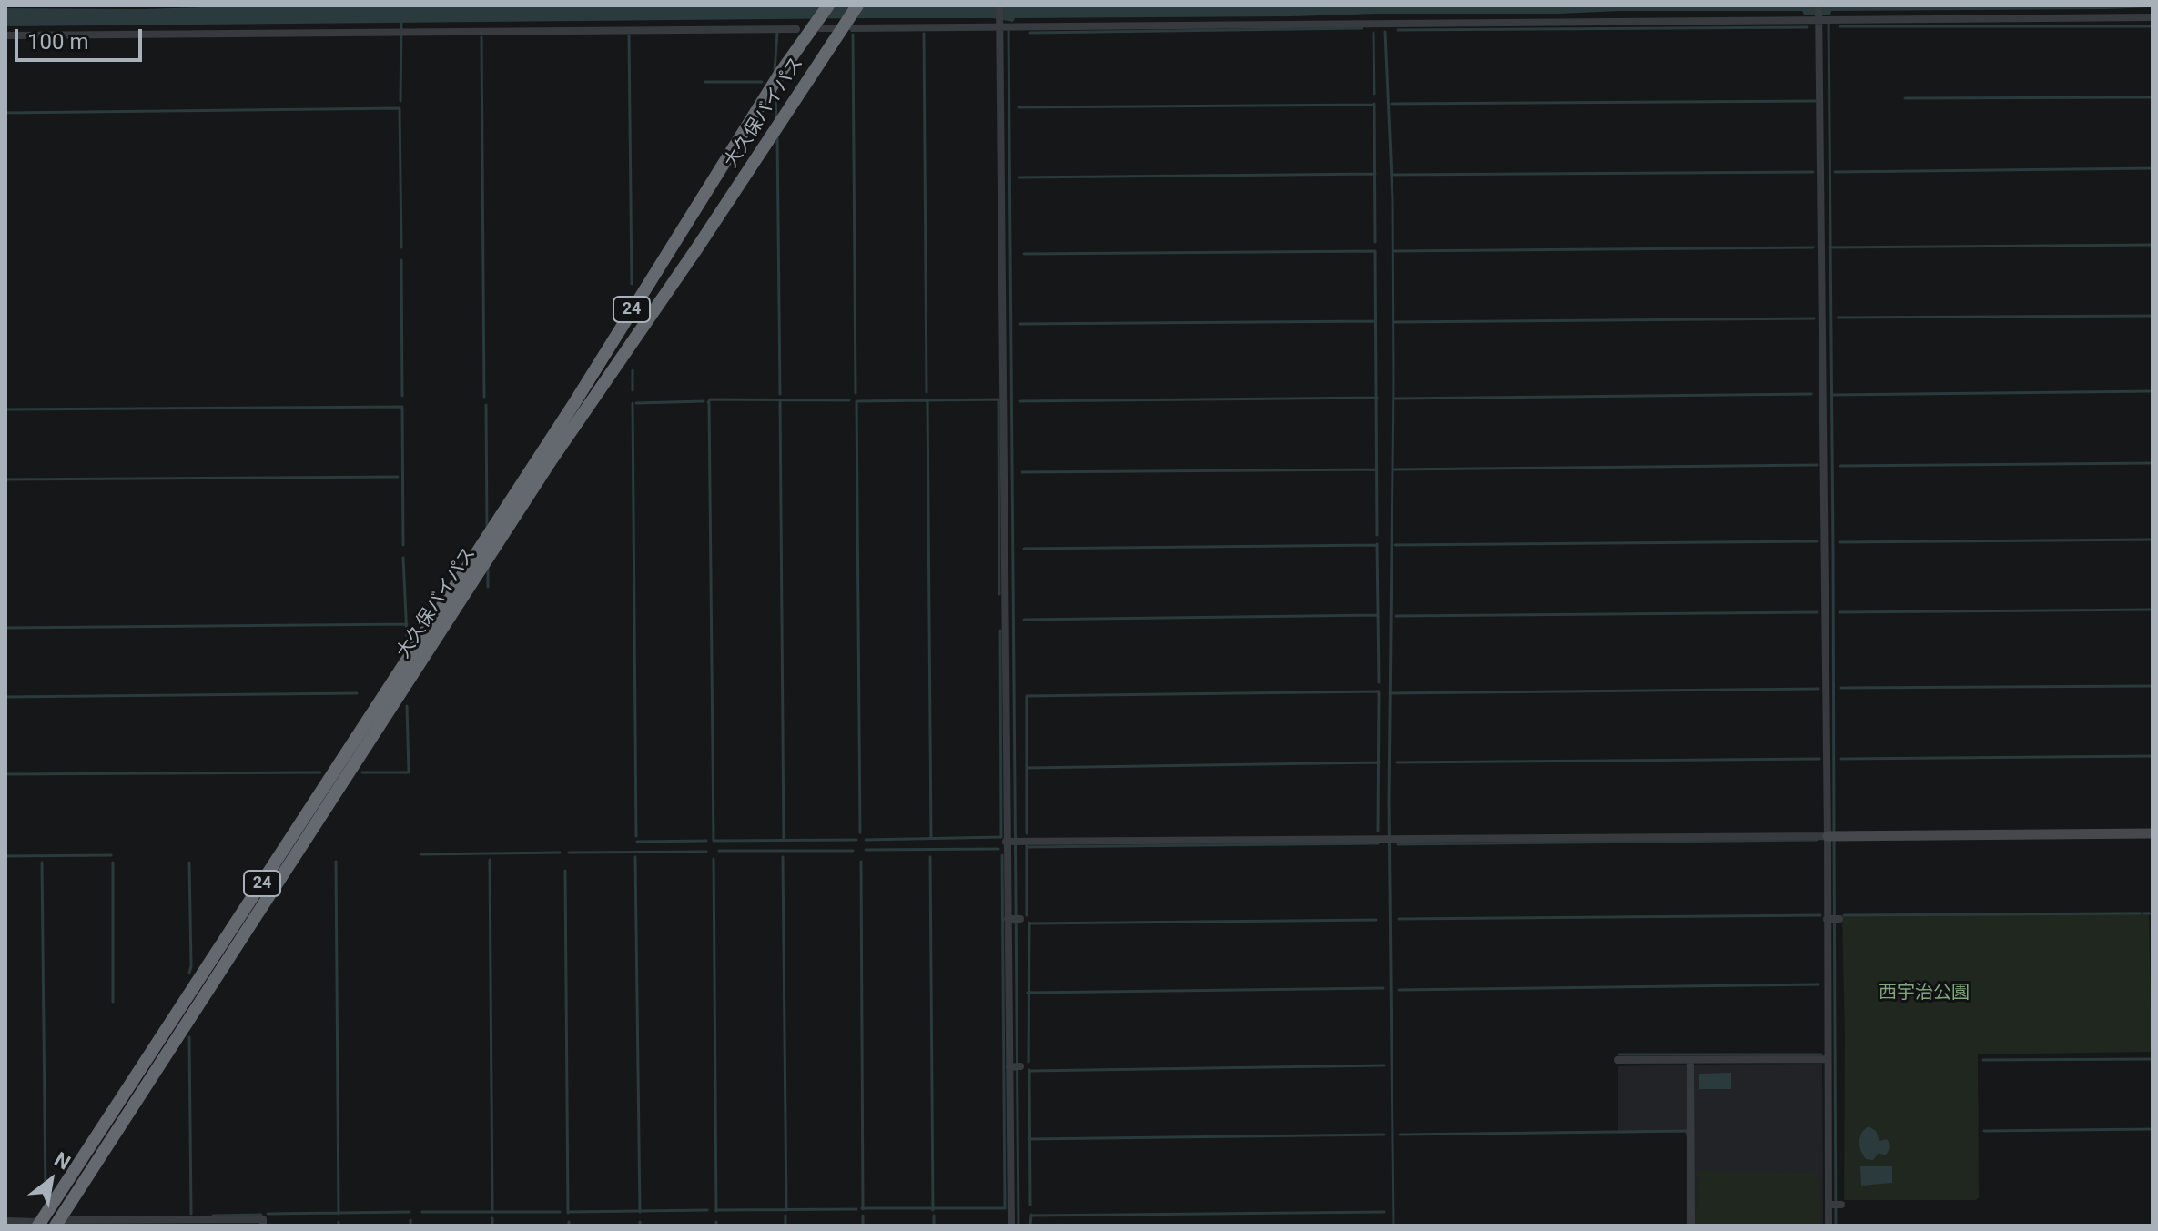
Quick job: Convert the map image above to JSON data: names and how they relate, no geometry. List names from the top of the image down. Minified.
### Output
{"streets":{"highway":["大久保バイパス","24"]},"parks":["西宇治公園"],"scale_bar":"100 m","north":"top right"}
